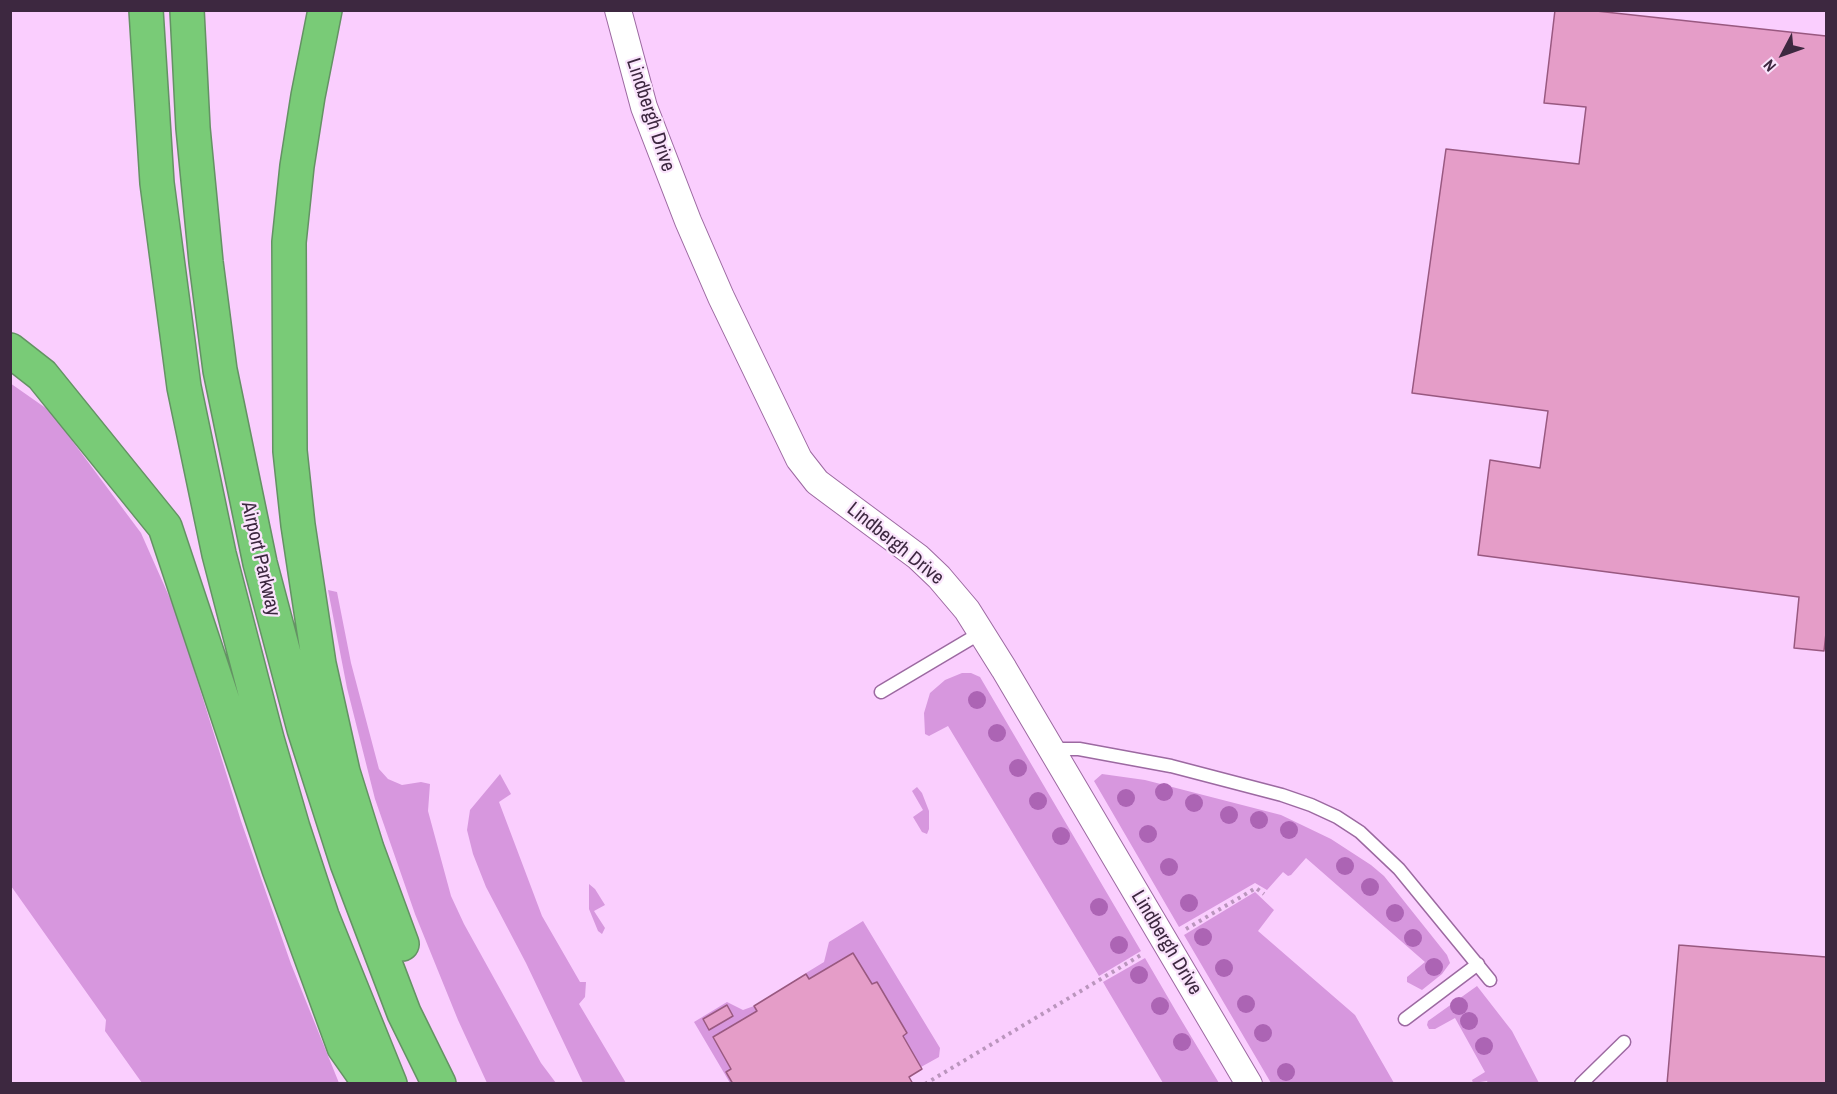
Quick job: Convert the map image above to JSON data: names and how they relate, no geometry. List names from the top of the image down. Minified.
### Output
{"streets":{"highway":["Airport Parkway"],"street":["Lindbergh Drive"]},"north":"bottom left"}
